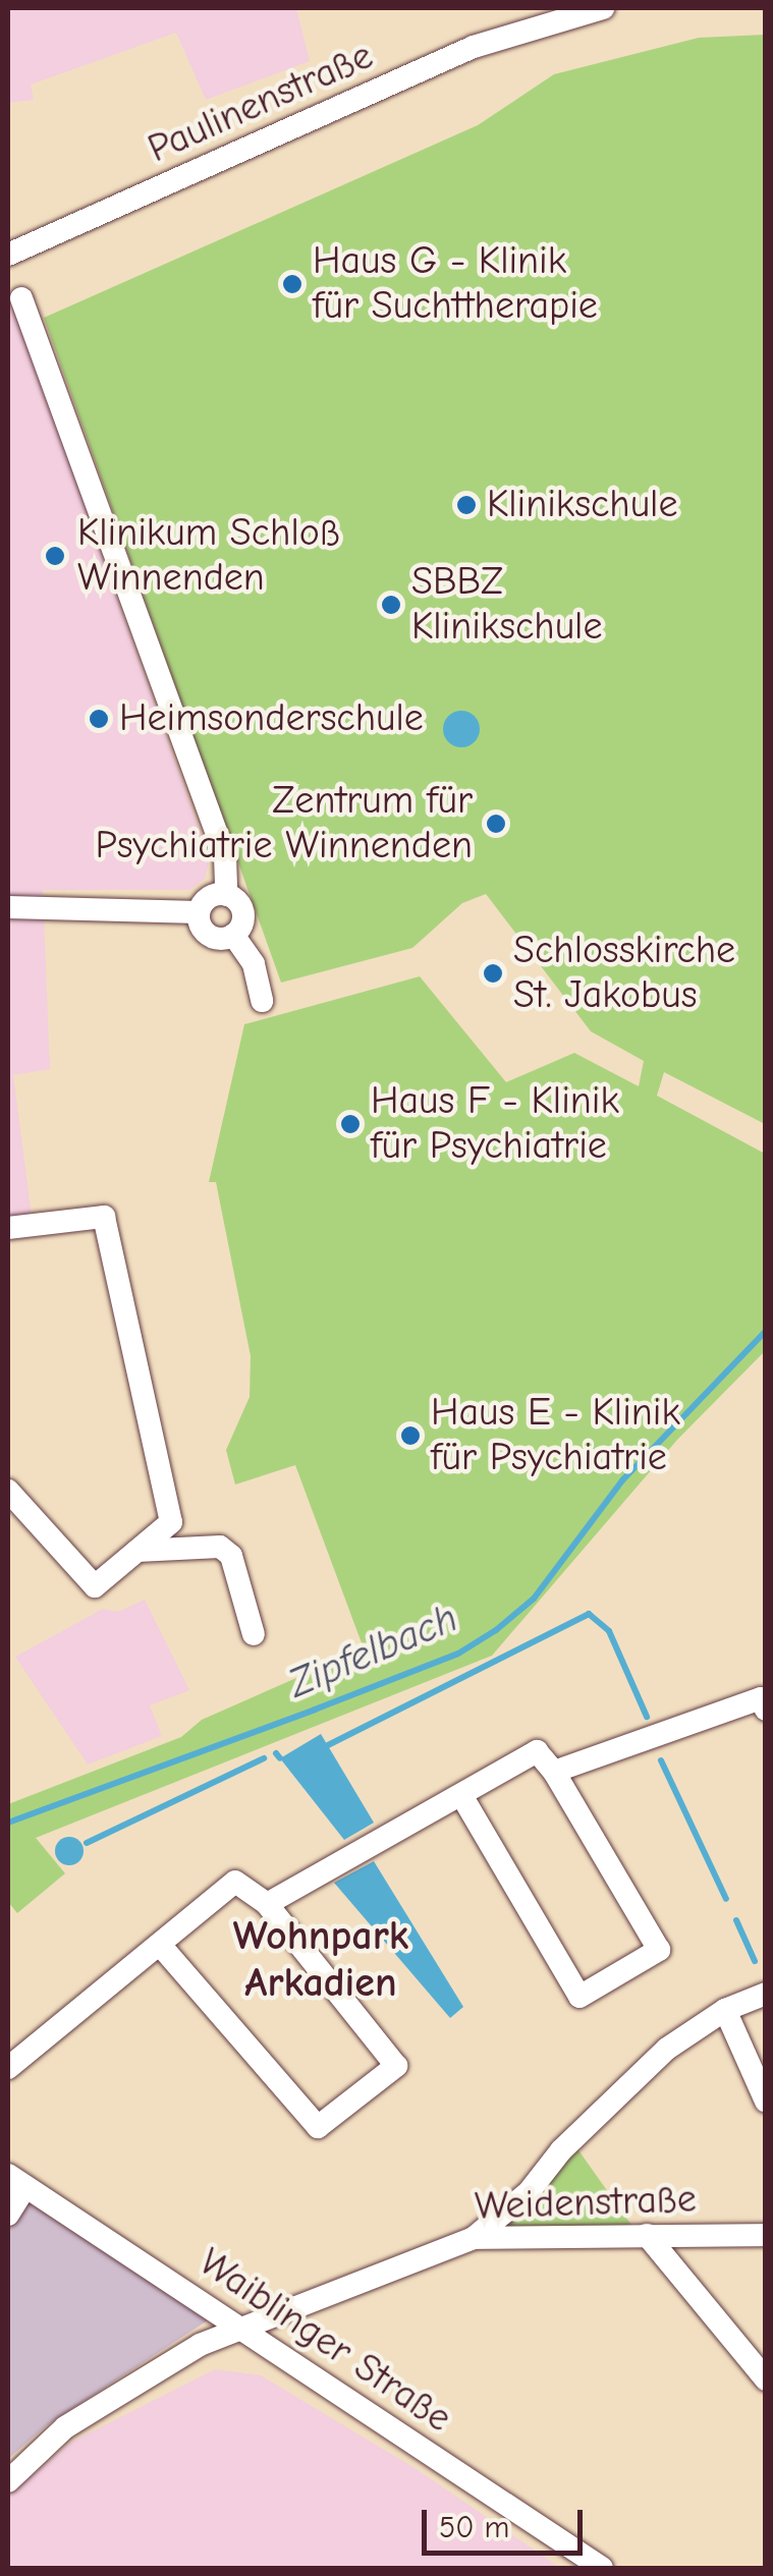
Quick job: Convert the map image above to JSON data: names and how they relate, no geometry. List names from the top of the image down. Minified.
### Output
{"streets":{"street":["Paulinenstraße","Weidenstraße","Waiblinger Straße"]},"crossings":[["Weidenstraße","Waiblinger Straße"]],"districts":["Wohnpark Arkadien"],"water":["Zipfelbach"],"places":["Haus G - Klinik für Suchttherapie","Klinikschule","Klinikum Schloß Winnenden","SBBZ Klinikschule","Heimsonderschule","Zentrum für Psychiatrie Winnenden","Schlosskirche St. Jakobus","Haus F - Klinik für Psychiatrie","Haus E - Klinik für Psychiatrie"],"scale_bar":"50 m"}
